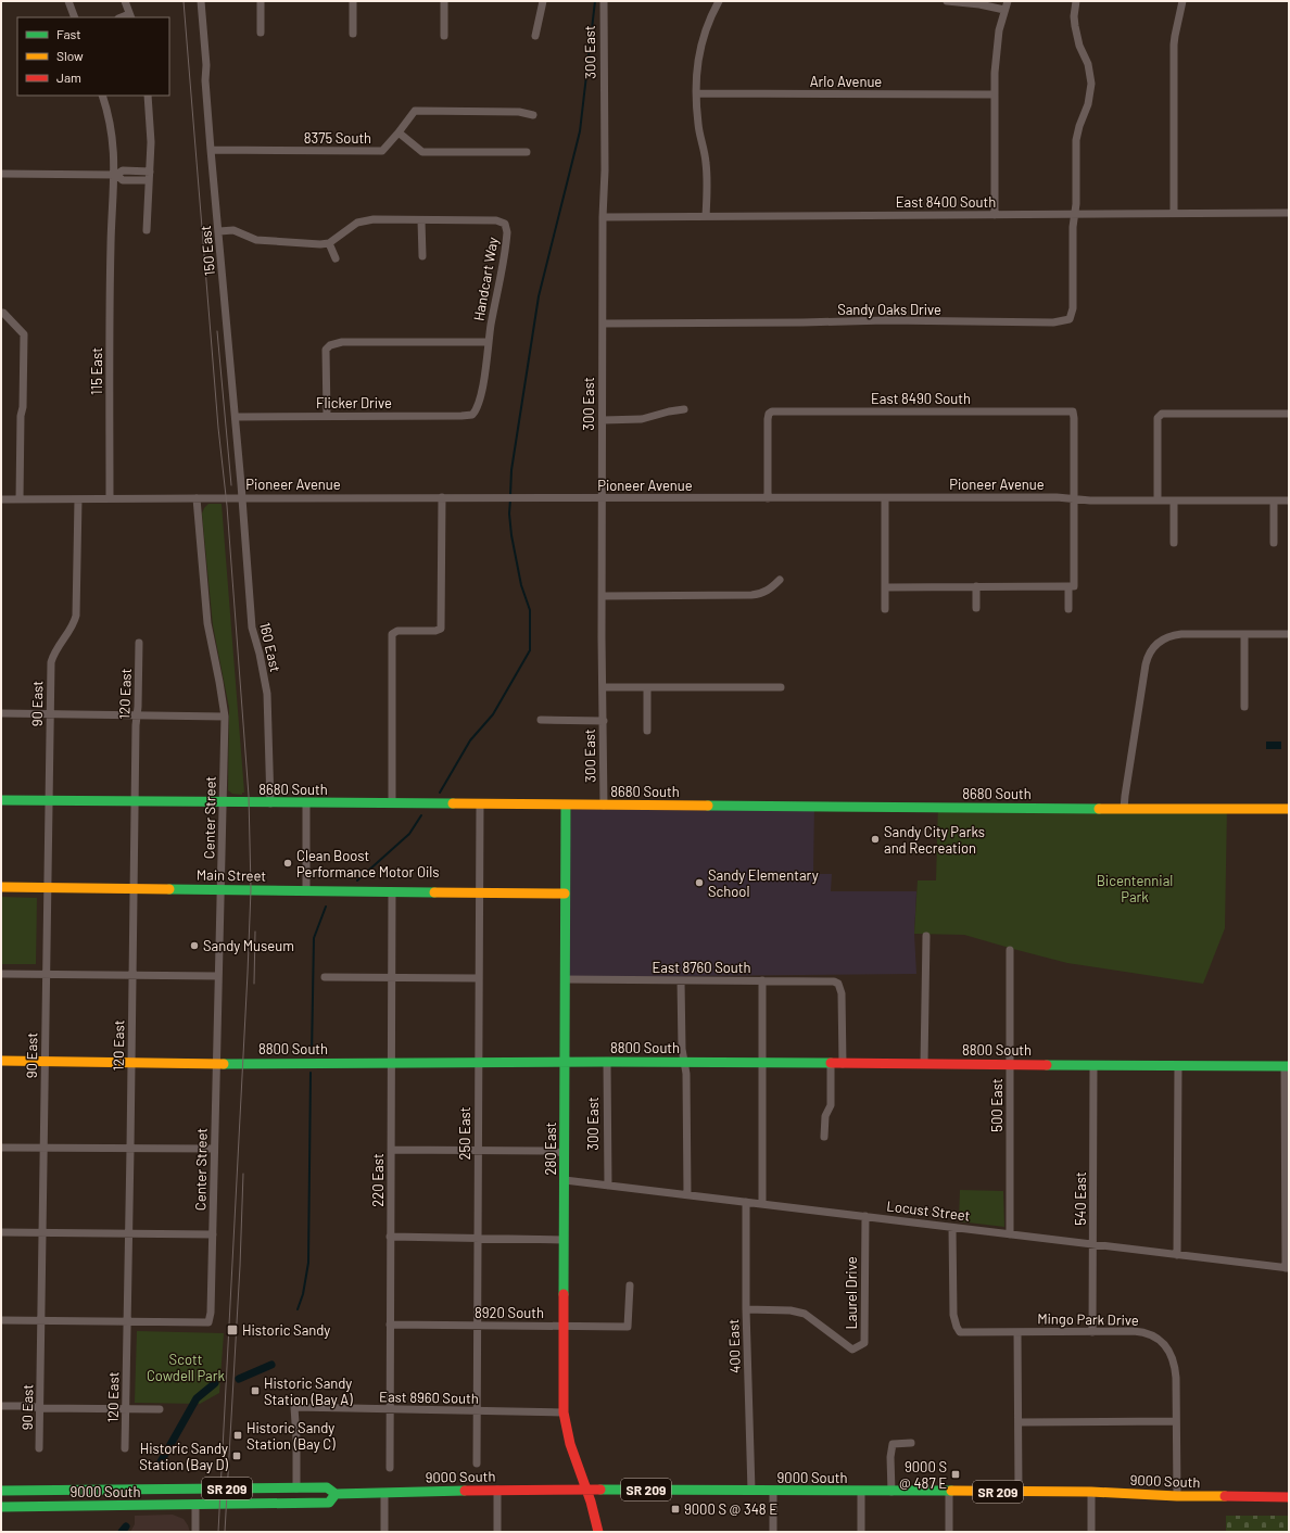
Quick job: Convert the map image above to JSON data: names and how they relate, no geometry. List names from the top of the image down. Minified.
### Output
{"streets":{"street":["300 East","Arlo Avenue","8375 South","East 8400 South","150 East","Handcart Way","Sandy Oaks Drive","115 East","East 8490 South","Flicker Drive","Pioneer Avenue","160 East","120 East","90 East","8680 South","Center Street","Main Street","East 8760 South","8800 South","500 East","250 East","280 East","220 East","540 East","Locust Street","Laurel Drive","8920 South","Mingo Park Drive","400 East","East 8960 South","9000 South","SR 209"]},"crossings":[["300 East","East 8400 South"],["300 East","Sandy Oaks Drive"],["300 East","Pioneer Avenue"],["300 East","8680 South"],["300 East","8800 South"],["300 East","Locust Street"],["8375 South","150 East"],["East 8400 South","Sandy Oaks Drive"],["150 East","Flicker Drive"],["150 East","Pioneer Avenue"],["150 East","160 East"],["Handcart Way","Flicker Drive"],["115 East","Pioneer Avenue"],["East 8490 South","Pioneer Avenue"],["Pioneer Avenue","160 East"],["Pioneer Avenue","90 East"],["Pioneer Avenue","Center Street"],["160 East","8680 South"],["120 East","8680 South"],["120 East","Center Street"],["120 East","Main Street"],["120 East","8800 South"],["90 East","8680 South"],["90 East","Main Street"],["90 East","8800 South"],["8680 South","Center Street"],["8680 South","250 East"],["8680 South","280 East"],["Center Street","Main Street"],["Center Street","8800 South"],["Main Street","250 East"],["Main Street","280 East"],["Main Street","220 East"],["East 8760 South","8800 South"],["East 8760 South","280 East"],["8800 South","500 East"],["8800 South","250 East"],["8800 South","280 East"],["8800 South","220 East"],["8800 South","540 East"],["500 East","Locust Street"],["250 East","8920 South"],["250 East","East 8960 South"],["280 East","Locust Street"],["280 East","8920 South"],["280 East","East 8960 South"],["280 East","9000 South"],["220 East","8920 South"],["220 East","East 8960 South"],["540 East","Locust Street"],["540 East","Mingo Park Drive"],["Locust Street","Laurel Drive"],["Locust Street","Mingo Park Drive"],["Locust Street","400 East"],["Laurel Drive","400 East"],["Mingo Park Drive","9000 South"],["400 East","9000 South"],["East 8960 South","9000 South"]],"parks":["Bicentennial Park","Scott Cowdell Park"],"places":{"other":["Sandy City Parks and Recreation","Clean Boost Performance Motor Oils","Sandy Elementary School","Sandy Museum"],"transit":["Historic Sandy","Historic Sandy Station (Bay A)","Historic Sandy Station (Bay C)","Historic Sandy Station (Bay D)","9000 S @ 487 E","9000 S @ 348 E"]},"legend":["Fast","Slow","Jam"]}
